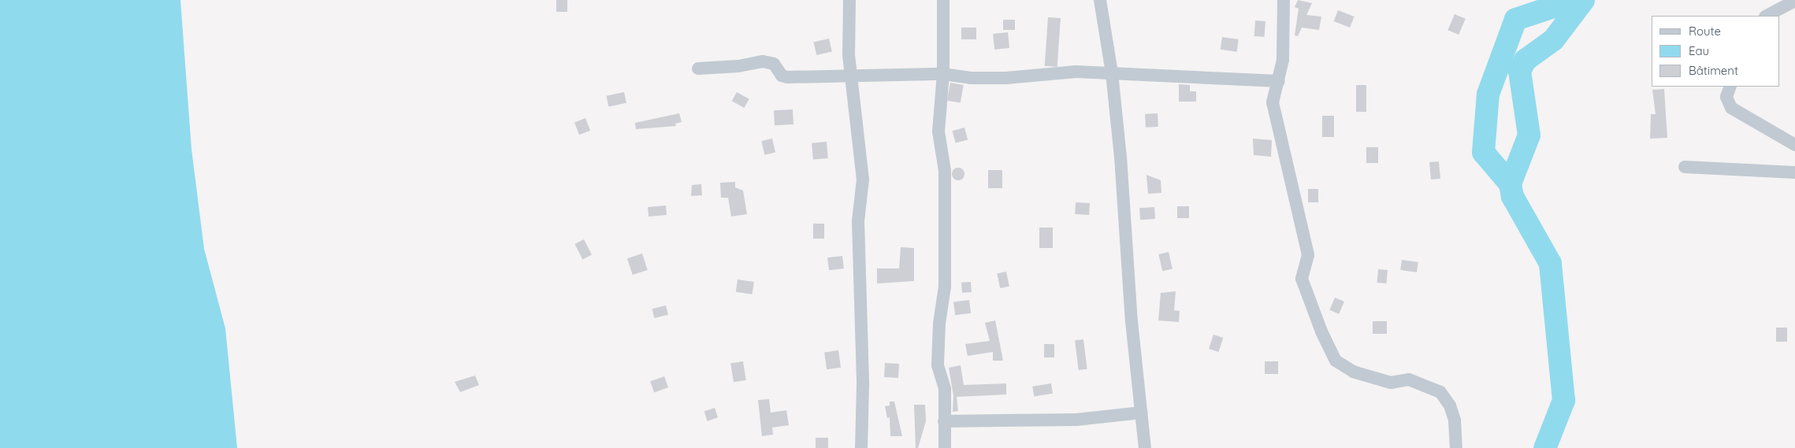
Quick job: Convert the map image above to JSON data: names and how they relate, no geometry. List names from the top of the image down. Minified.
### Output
{"legend":["Route","Eau","Bâtiment"]}
